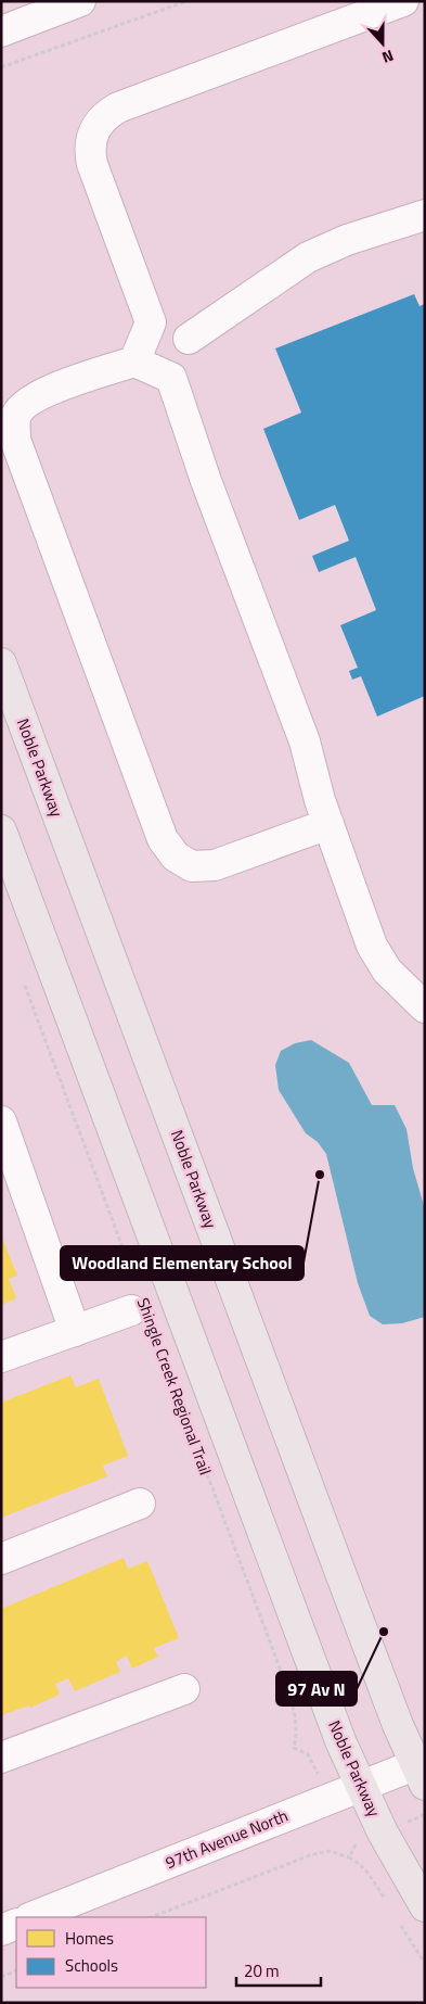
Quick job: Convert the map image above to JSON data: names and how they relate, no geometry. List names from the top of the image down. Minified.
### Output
{"streets":{"main road":["Noble Parkway"],"street":["97th Avenue North"],"path":["Shingle Creek Regional Trail"]},"crossings":[["Noble Parkway","97th Avenue North"]],"places":["Woodland Elementary School","97 Av N"],"legend":["Homes","Schools"],"scale_bar":"20 m","north":"bottom"}
